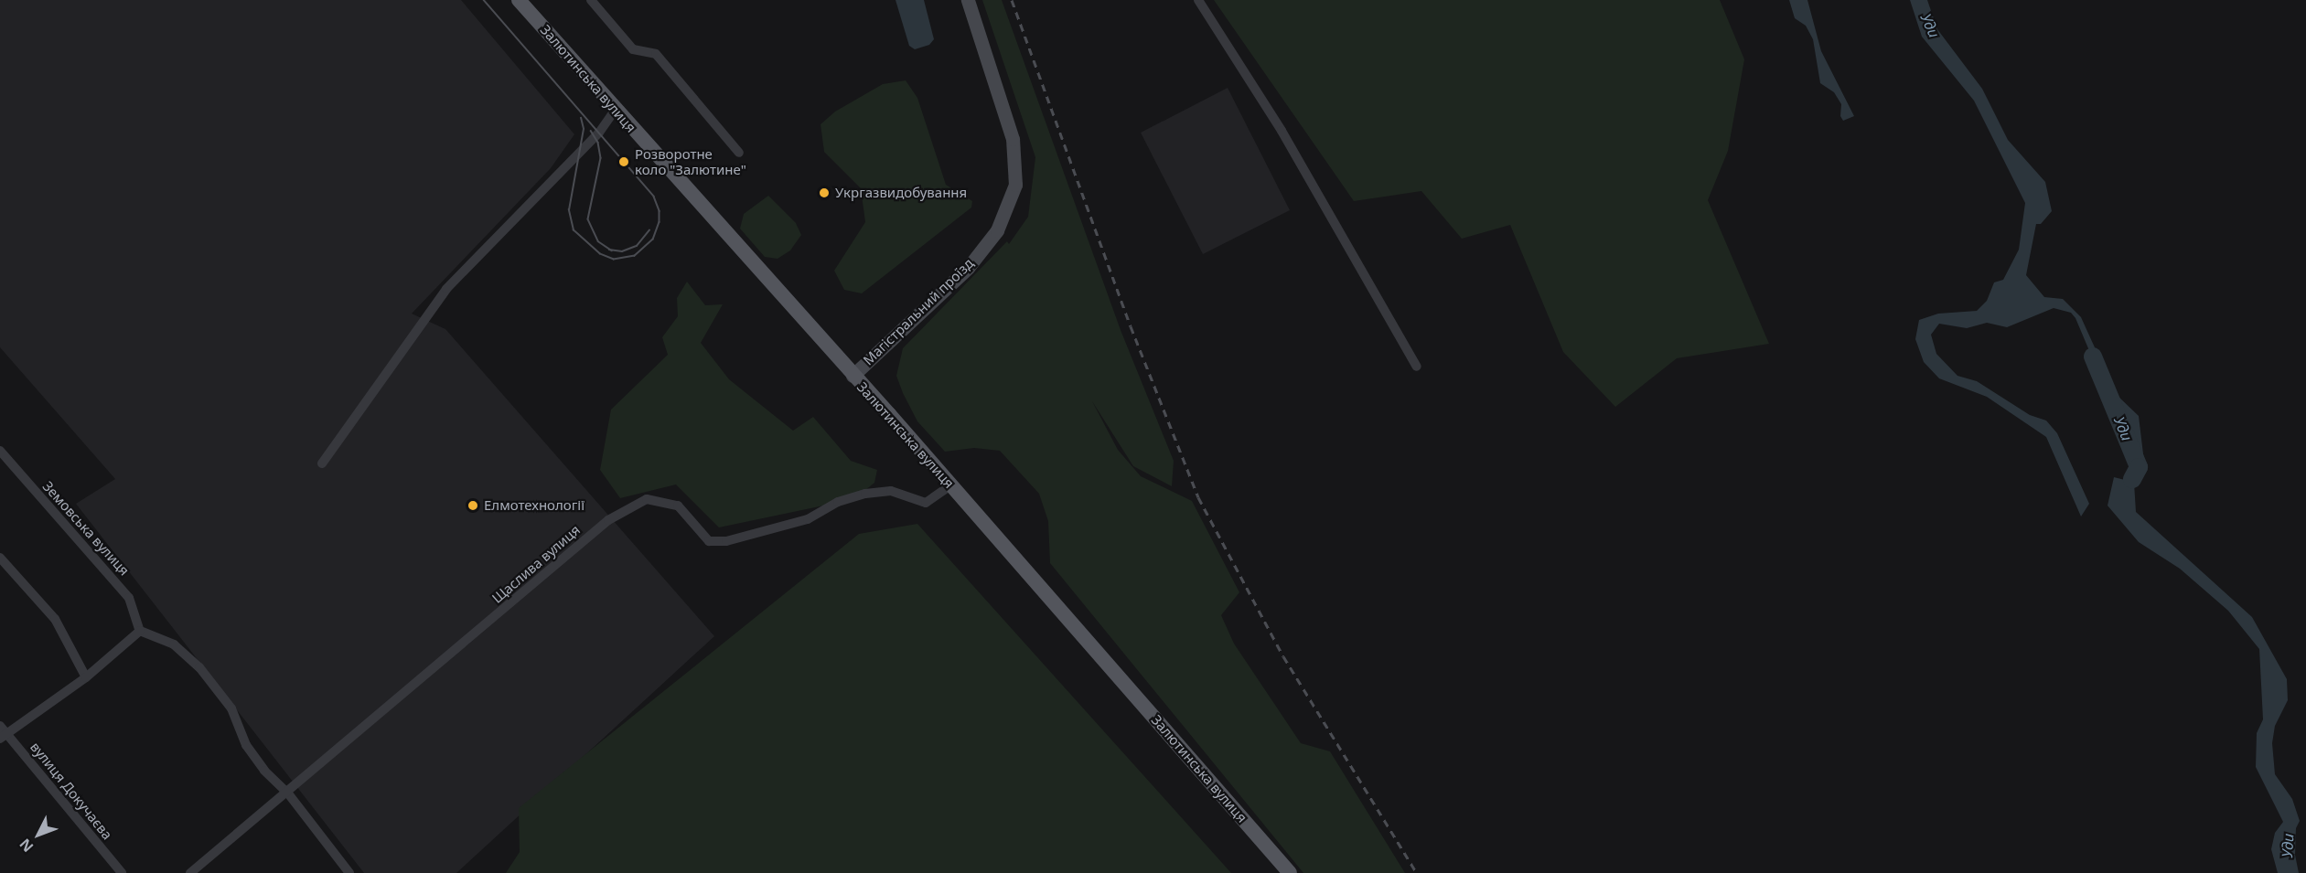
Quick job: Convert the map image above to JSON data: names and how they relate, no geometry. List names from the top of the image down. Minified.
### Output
{"streets":{"main road":["Залютинська вулиця","Магістральний проїзд"],"street":["Земовська вулиця","Щаслива вулиця","вулиця Докучаєва"]},"crossings":[["Залютинська вулиця","Магістральний проїзд"],["Залютинська вулиця","Щаслива вулиця"]],"water":["Уди"],"places":["Розворотне коло \"Залютине\"","Укргазвидобування","Елмотехнології"],"north":"bottom left"}
